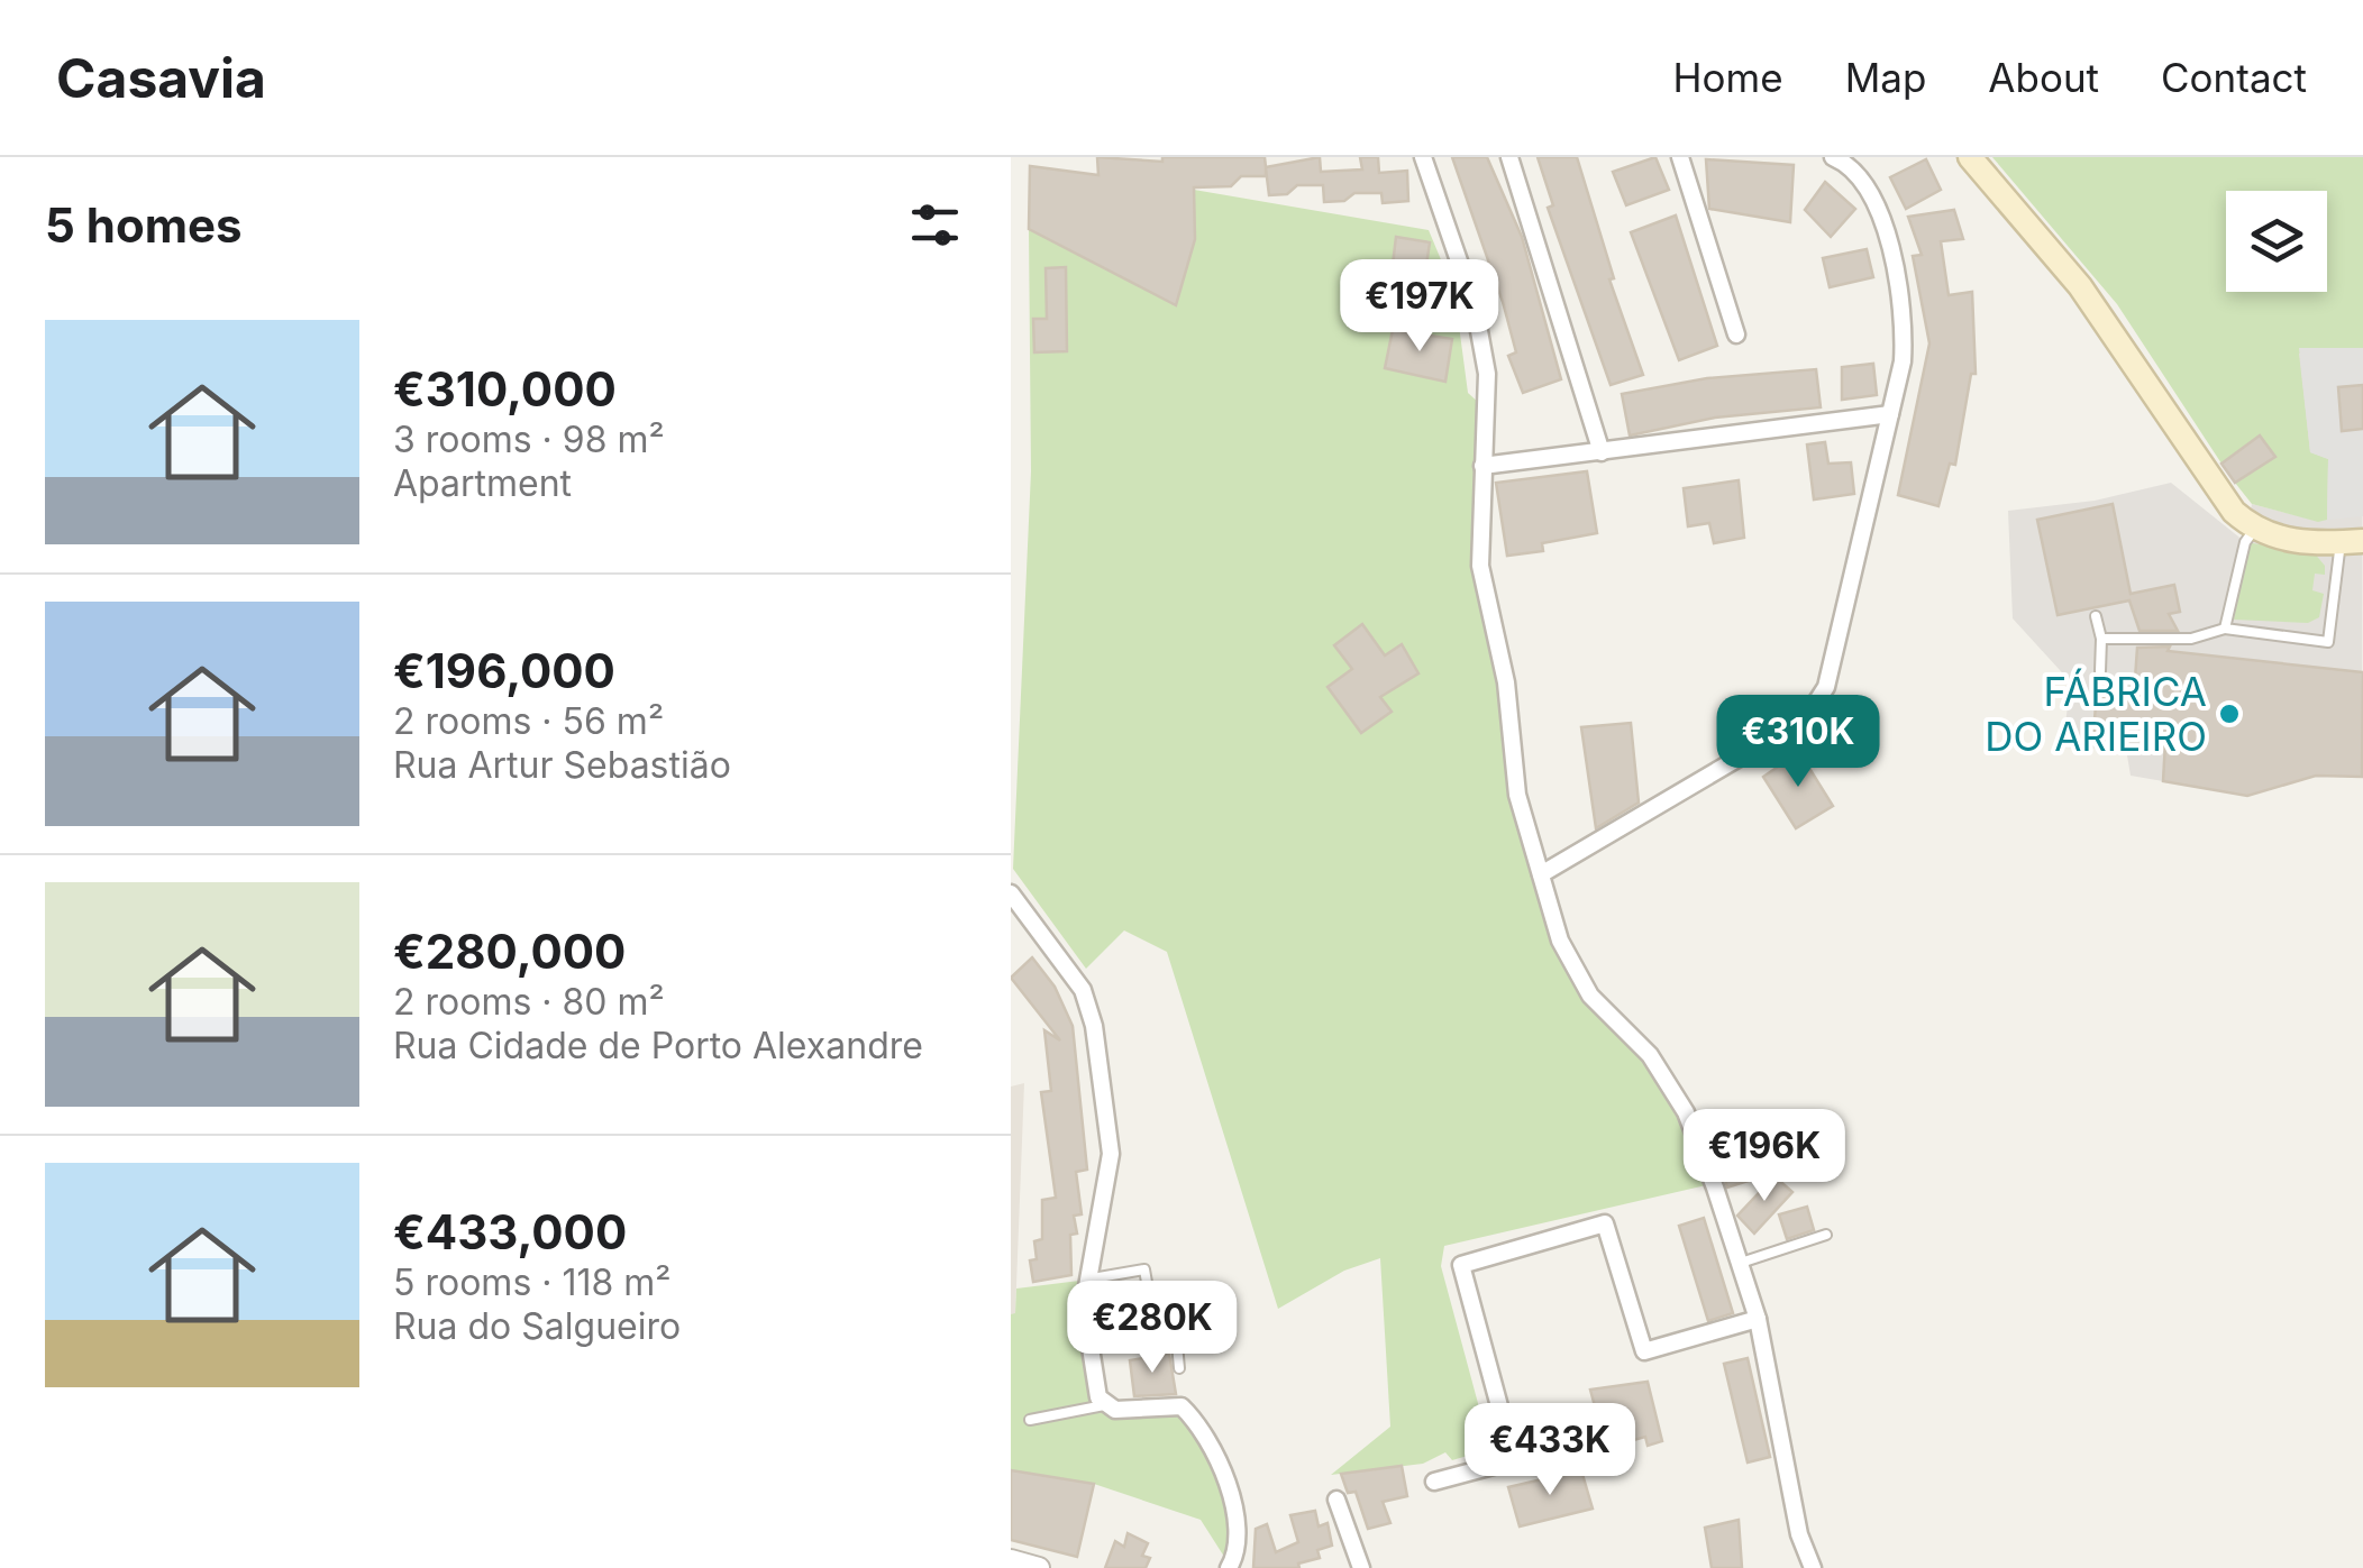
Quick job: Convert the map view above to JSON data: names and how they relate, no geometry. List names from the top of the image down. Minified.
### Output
{"places":["FÁBRICA DO ARIEIRO"],"page":{"header":"Casavia","nav":["Home","Map","About","Contact"],"heading":"5 homes","price":["€197K","€310K","€196K","€280K","€433K"],"list":[{"name":"€310,000","note":"3 rooms · 98 m² · Apartment"},{"name":"€196,000","note":"2 rooms · 56 m² · Rua Artur Sebastião"},{"name":"€280,000","note":"2 rooms · 80 m² · Rua Cidade de Porto Alexandre"},{"name":"€433,000","note":"5 rooms · 118 m² · Rua do Salgueiro"}]}}
